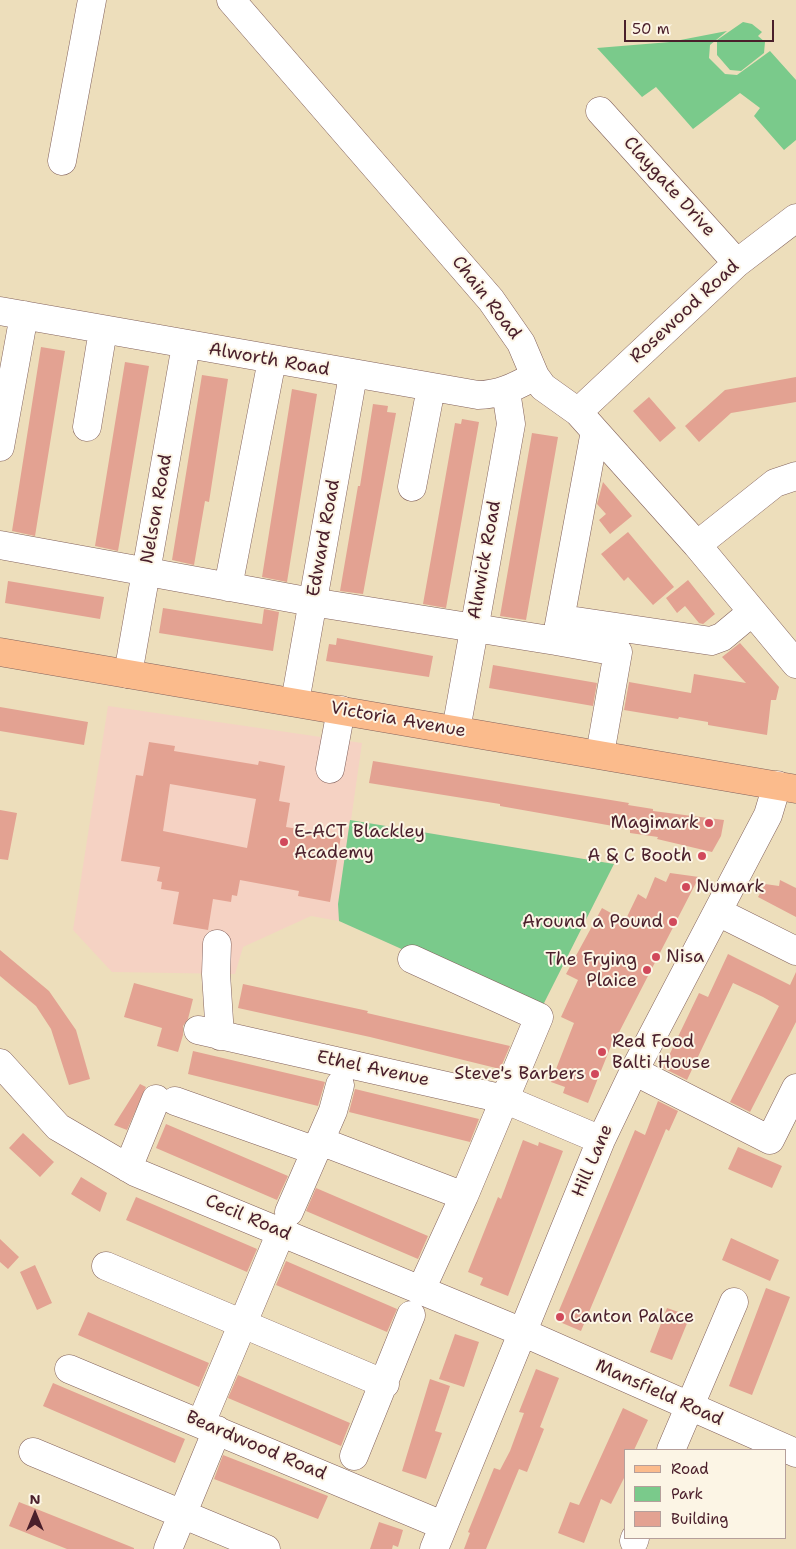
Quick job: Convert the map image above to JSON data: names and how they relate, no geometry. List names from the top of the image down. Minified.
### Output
{"streets":{"main road":["Victoria Avenue"],"street":["Claygate Drive","Chain Road","Rosewood Road","Alworth Road","Nelson Road","Edward Road","Alnwick Road","Ethel Avenue","Hill Lane","Cecil Road","Mansfield Road","Beardwood Road"]},"crossings":[["Claygate Drive","Rosewood Road"],["Chain Road","Rosewood Road"],["Chain Road","Alworth Road"],["Alworth Road","Nelson Road"],["Alworth Road","Edward Road"],["Alworth Road","Alnwick Road"],["Nelson Road","Victoria Avenue"],["Edward Road","Victoria Avenue"],["Alnwick Road","Victoria Avenue"],["Victoria Avenue","Hill Lane"],["Ethel Avenue","Hill Lane"],["Hill Lane","Cecil Road"],["Hill Lane","Mansfield Road"],["Hill Lane","Beardwood Road"],["Cecil Road","Mansfield Road"]],"places":["Magimark","E-ACT Blackley Academy","A & C Booth","Numark","Around a Pound","Nisa","The Frying Plaice","Red Food Balti House","Steve's Barbers","Canton Palace"],"legend":["Road","Park","Building"],"scale_bar":"50 m","north":"top"}
